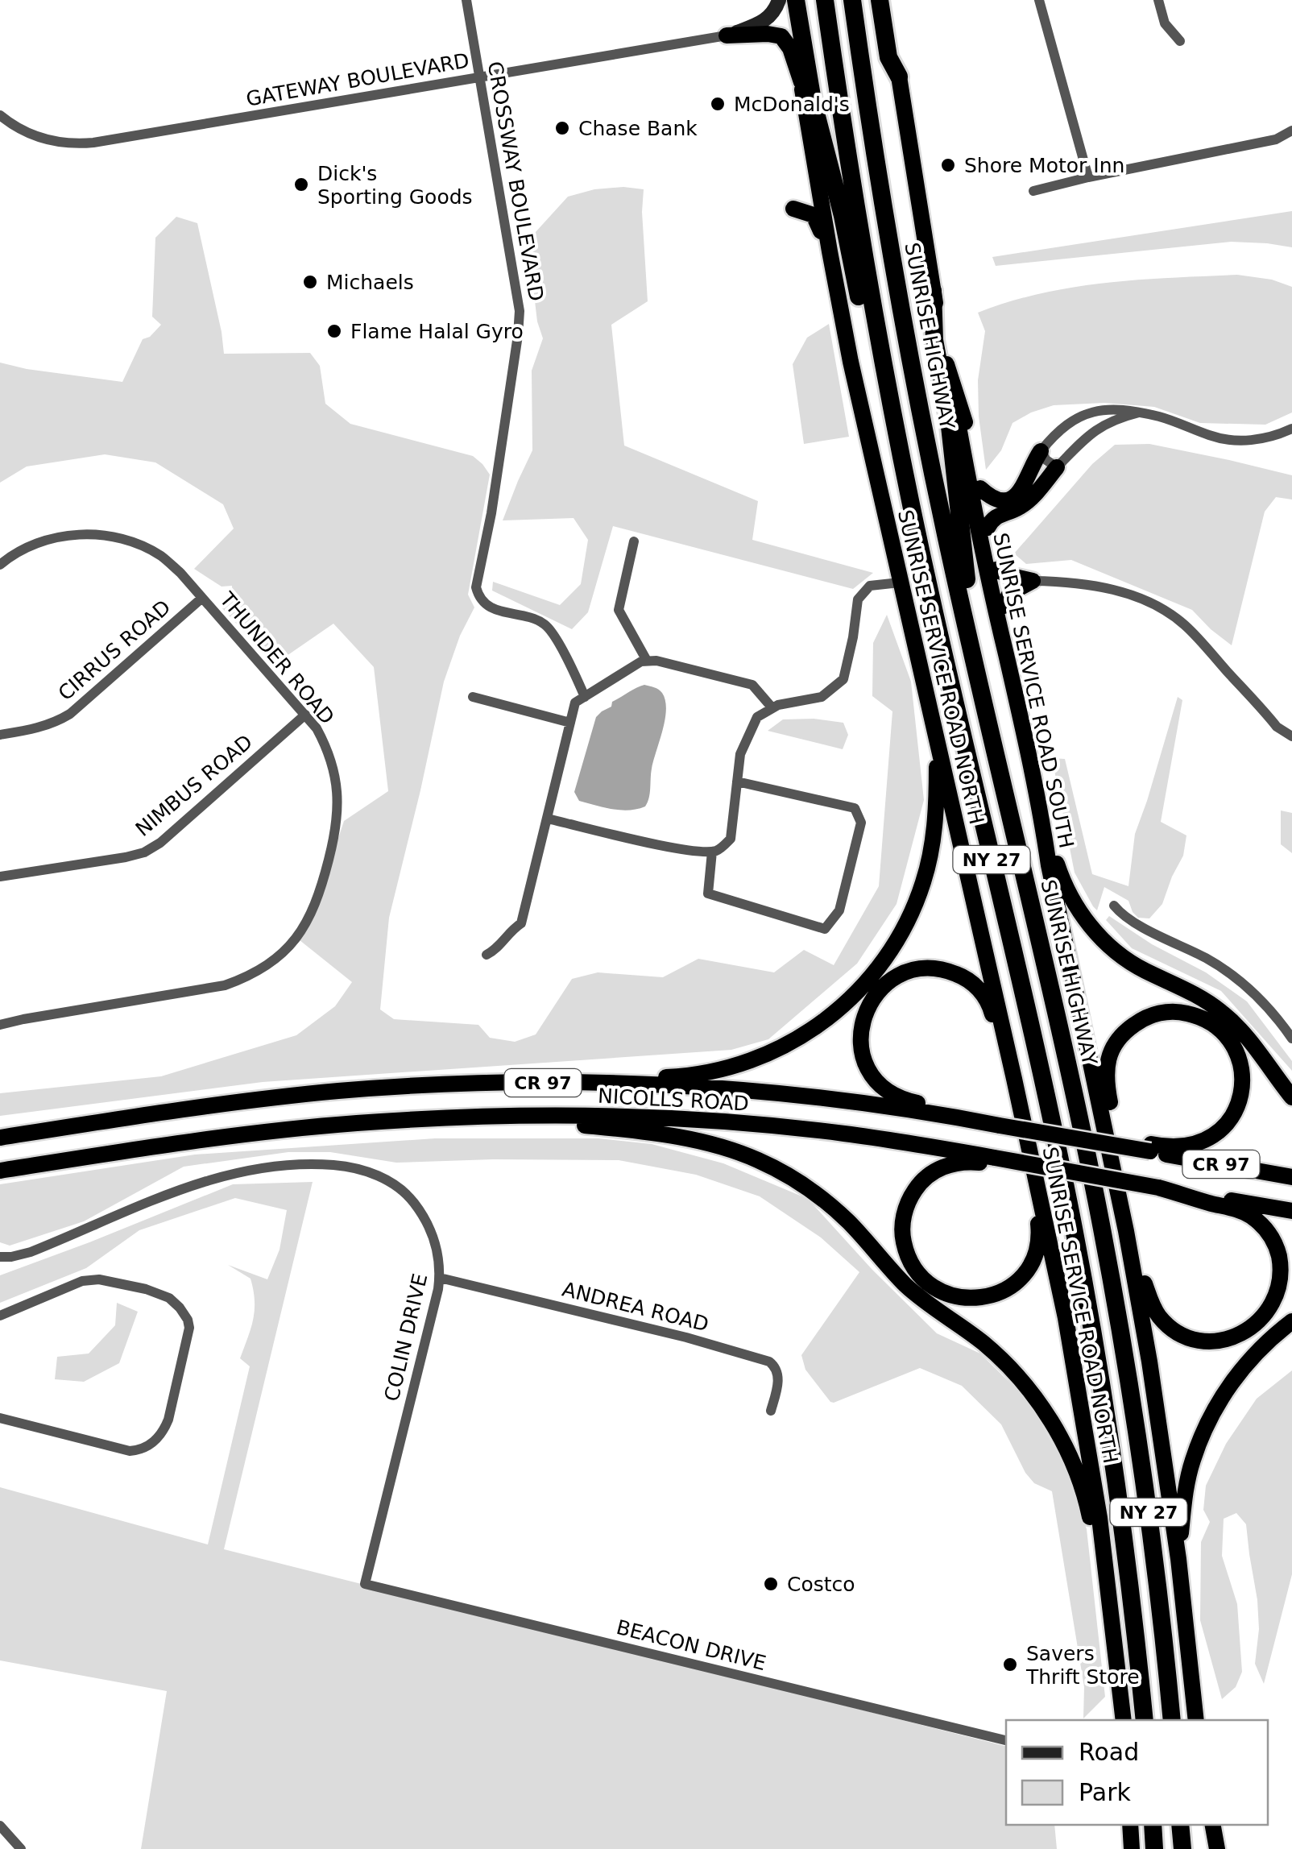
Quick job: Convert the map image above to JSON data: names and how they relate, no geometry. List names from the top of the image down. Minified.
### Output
{"streets":{"highway":["SUNRISE HIGHWAY","SUNRISE SERVICE ROAD NORTH","SUNRISE SERVICE ROAD SOUTH","NY 27","CR 97","NICOLLS ROAD"],"street":["GATEWAY BOULEVARD","CROSSWAY BOULEVARD","CIRRUS ROAD","THUNDER ROAD","NIMBUS ROAD","ANDREA ROAD","COLIN DRIVE","BEACON DRIVE"]},"crossings":[["GATEWAY BOULEVARD","CROSSWAY BOULEVARD"],["CIRRUS ROAD","THUNDER ROAD"],["THUNDER ROAD","NIMBUS ROAD"],["SUNRISE SERVICE ROAD NORTH","CR 97"],["SUNRISE SERVICE ROAD NORTH","NICOLLS ROAD"],["CR 97","NICOLLS ROAD"],["ANDREA ROAD","COLIN DRIVE"],["COLIN DRIVE","BEACON DRIVE"]],"places":["McDonald's","Chase Bank","Shore Motor Inn","Dick's Sporting Goods","Michaels","Flame Halal Gyro","Costco","Savers Thrift Store"],"legend":["Road","Park"]}
